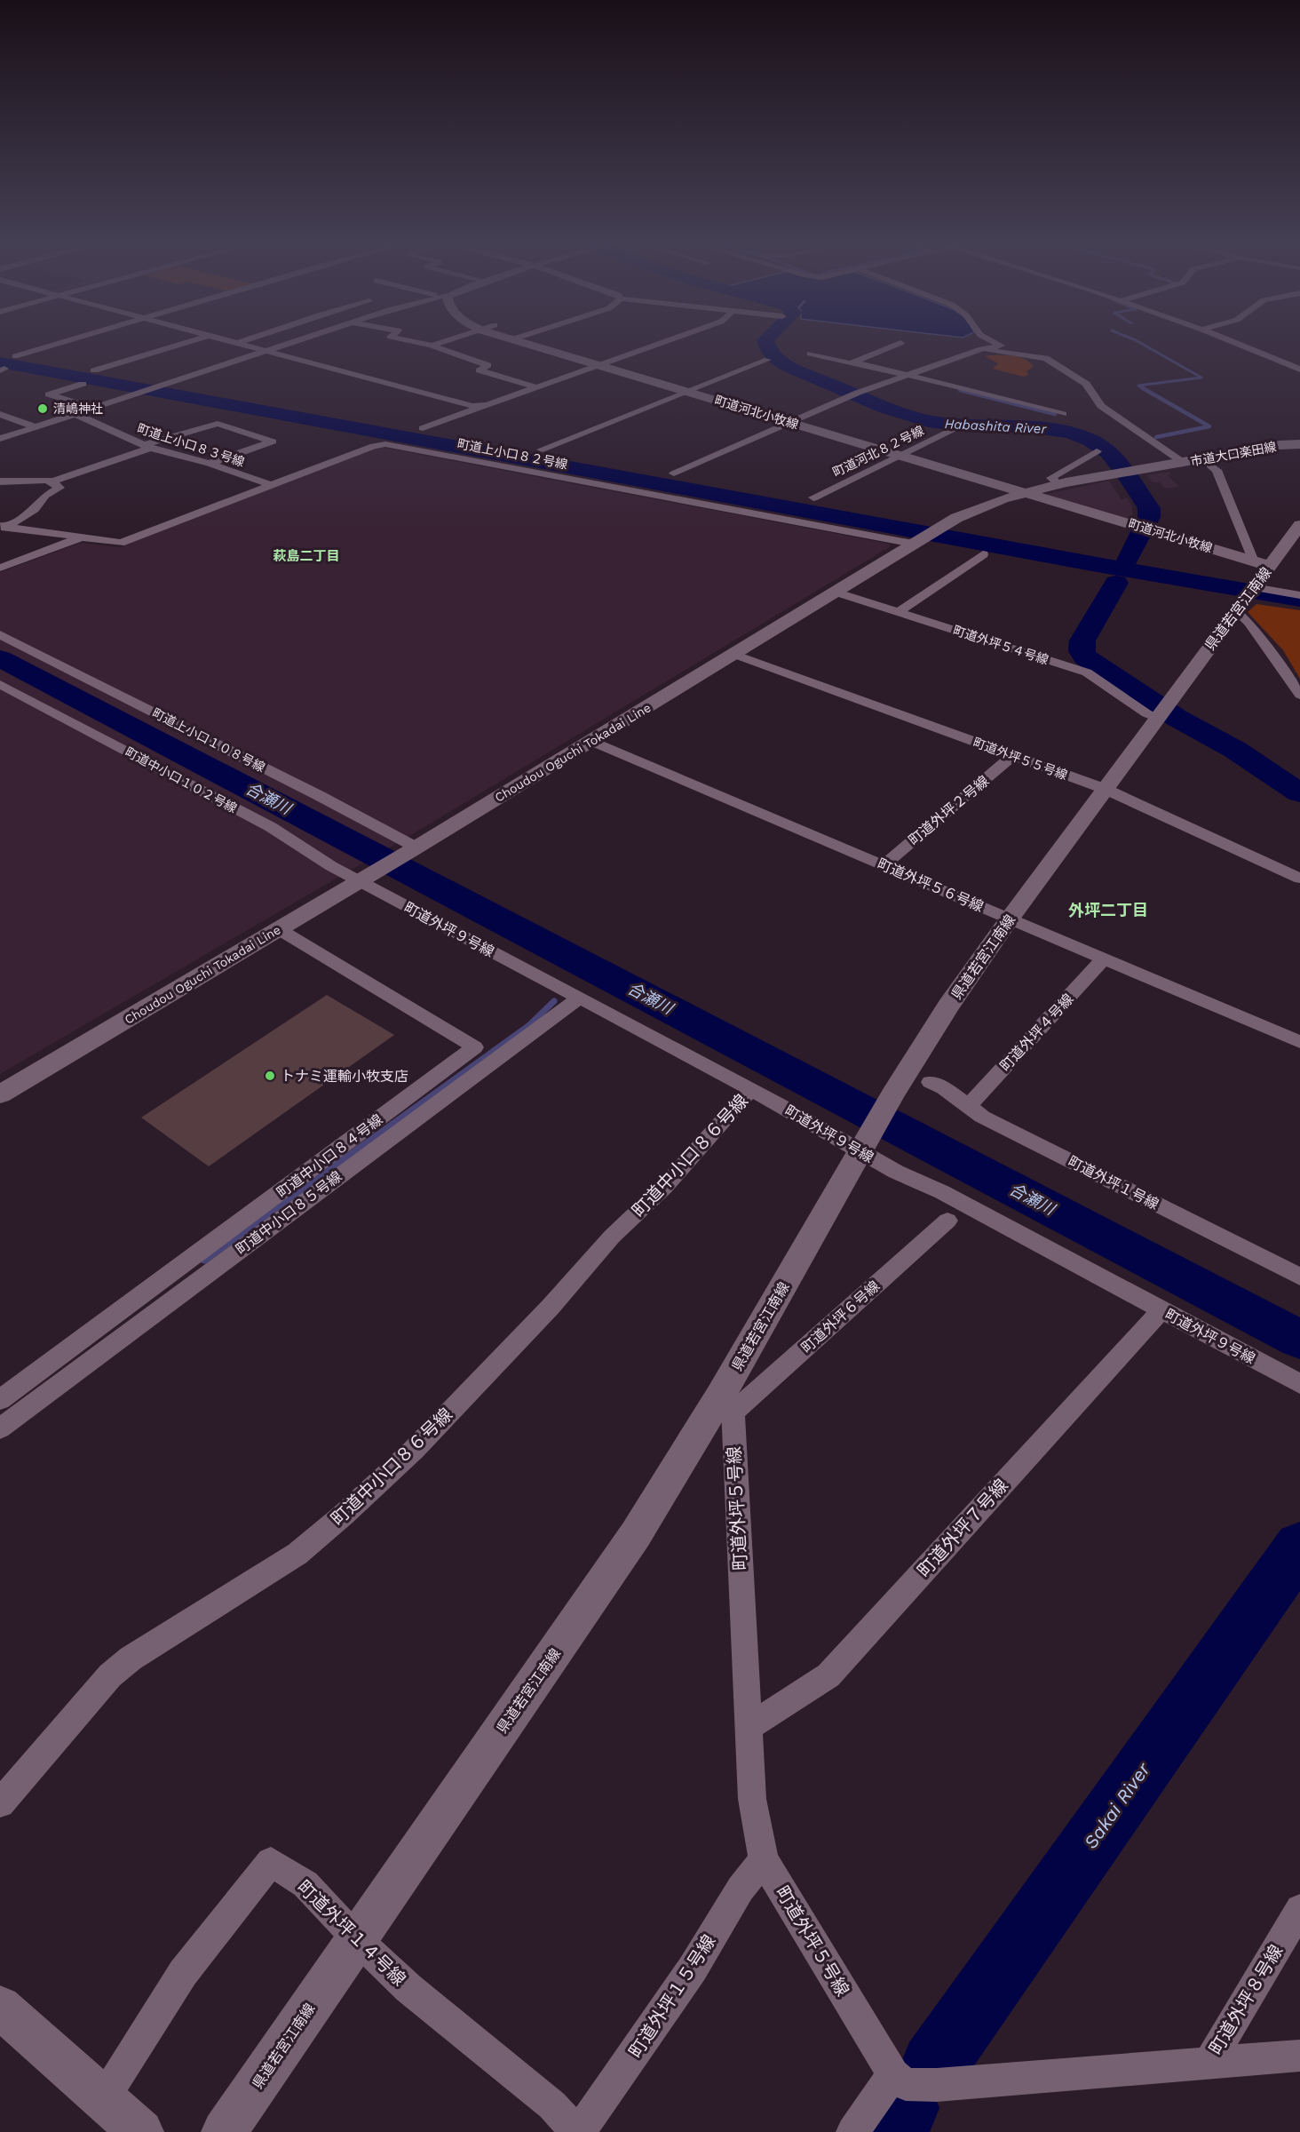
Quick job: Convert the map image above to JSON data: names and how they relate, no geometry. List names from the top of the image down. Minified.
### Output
{"streets":{"street":["町道河北小牧線","町道上小口８３号線","町道河北８２号線","町道上小口８２号線","市道大口楽田線","県道若宮江南線","町道外坪５４号線","町道上小口１０８号線","Choudou Oguchi Tokadai Line","町道外坪５５号線","町道中小口１０２号線","町道外坪５６号線","町道外坪９号線","町道外坪４号線","町道中小口８４号線","町道中小口８６号線","町道外坪１号線","町道中小口８５号線","町道外坪６号線","町道外坪５号線","町道外坪７号線","町道外坪１４号線","町道外坪１５号線","町道外坪８号線"]},"crossings":[["町道河北小牧線","町道河北８２号線"],["町道河北小牧線","県道若宮江南線"],["町道河北小牧線","Choudou Oguchi Tokadai Line"],["町道上小口８３号線","町道上小口８２号線"],["町道上小口８２号線","Choudou Oguchi Tokadai Line"],["市道大口楽田線","Choudou Oguchi Tokadai Line"],["県道若宮江南線","町道外坪５４号線"],["県道若宮江南線","町道外坪５５号線"],["県道若宮江南線","町道外坪５６号線"],["県道若宮江南線","町道外坪９号線"],["県道若宮江南線","町道外坪６号線"],["県道若宮江南線","町道外坪５号線"],["県道若宮江南線","町道外坪１４号線"],["町道外坪５４号線","Choudou Oguchi Tokadai Line"],["町道上小口１０８号線","Choudou Oguchi Tokadai Line"],["Choudou Oguchi Tokadai Line","町道外坪５５号線"],["Choudou Oguchi Tokadai Line","町道中小口１０２号線"],["Choudou Oguchi Tokadai Line","町道外坪５６号線"],["Choudou Oguchi Tokadai Line","町道外坪９号線"],["Choudou Oguchi Tokadai Line","町道中小口８４号線"],["町道中小口１０２号線","町道外坪９号線"],["町道外坪５６号線","町道外坪４号線"],["町道外坪９号線","町道中小口８６号線"],["町道外坪９号線","町道中小口８５号線"],["町道外坪９号線","町道外坪７号線"],["町道外坪４号線","町道外坪１号線"],["町道外坪６号線","町道外坪５号線"],["町道外坪５号線","町道外坪７号線"],["町道外坪５号線","町道外坪１５号線"],["町道外坪１４号線","町道外坪１５号線"]],"districts":["萩島二丁目","外坪二丁目"],"water":["Habashita River","合瀬川","Sakai River"],"places":["清嶋神社","トナミ運輸小牧支店"]}
